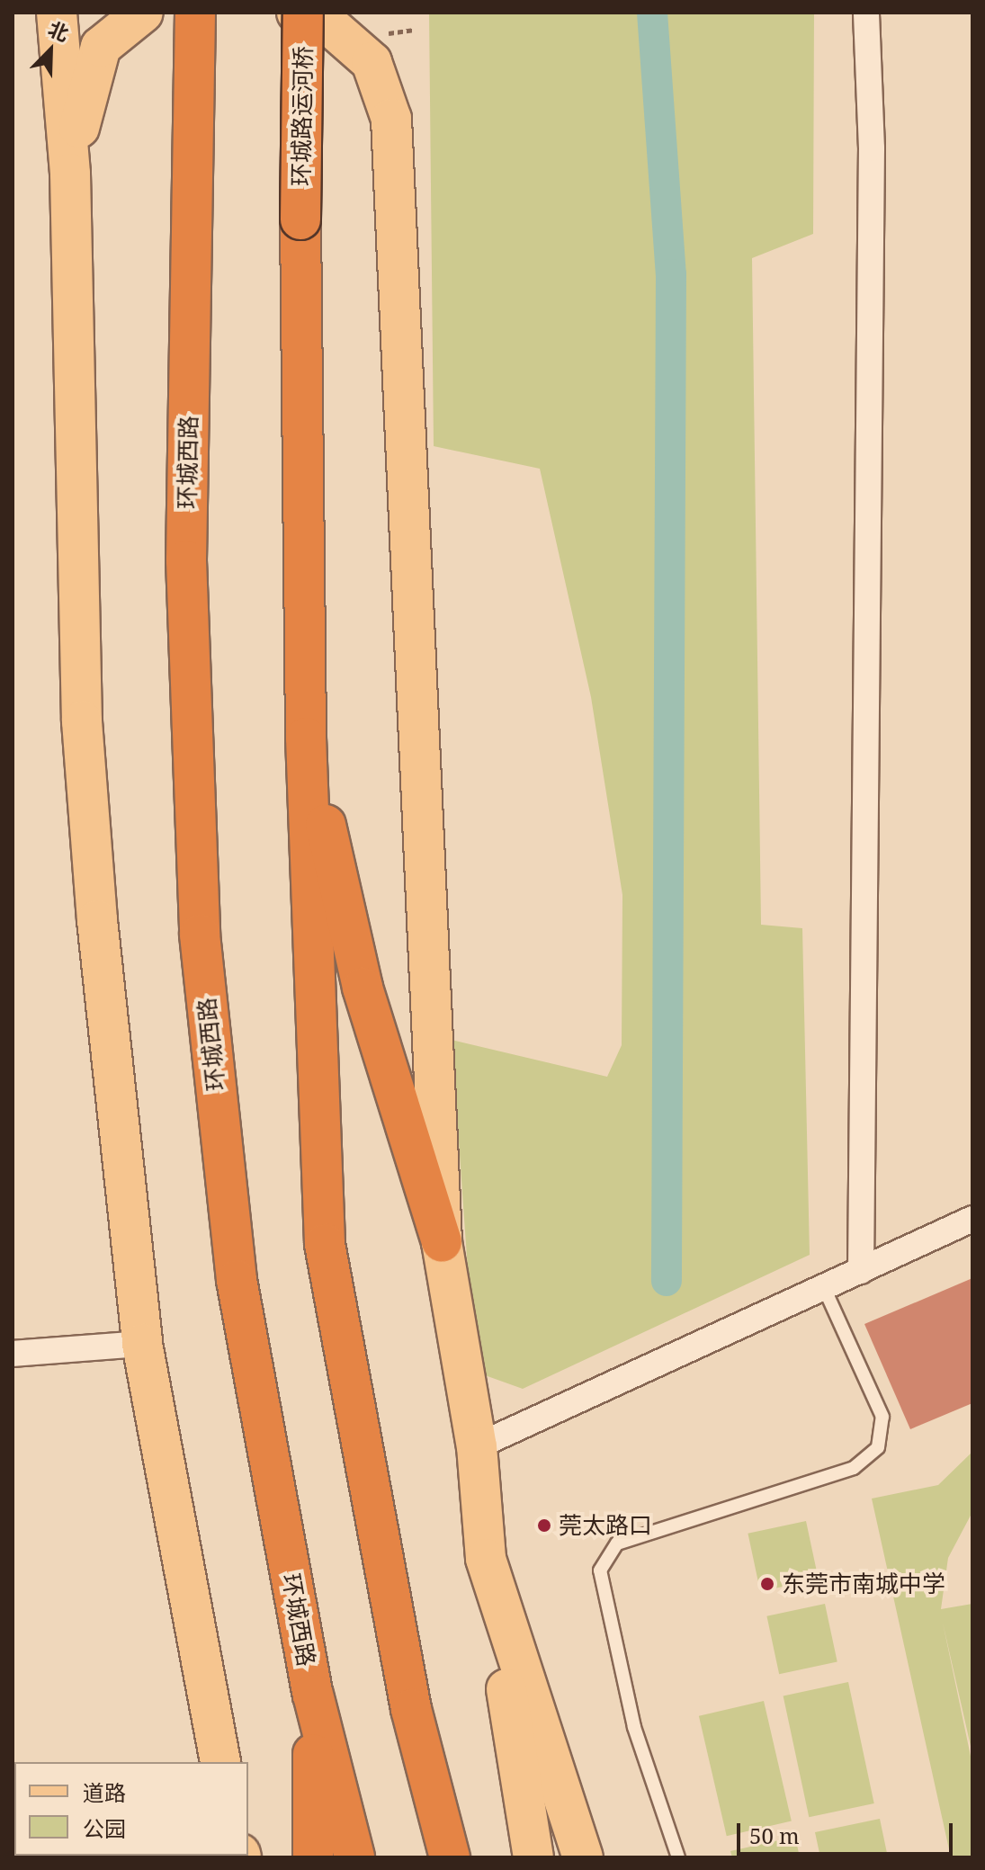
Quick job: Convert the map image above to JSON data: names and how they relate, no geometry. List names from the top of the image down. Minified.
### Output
{"streets":{"highway":["环城路运河桥","环城西路"]},"places":["莞太路口","东莞市南城中学"],"legend":["道路","公园"],"scale_bar":"50 m","north":"top right"}
